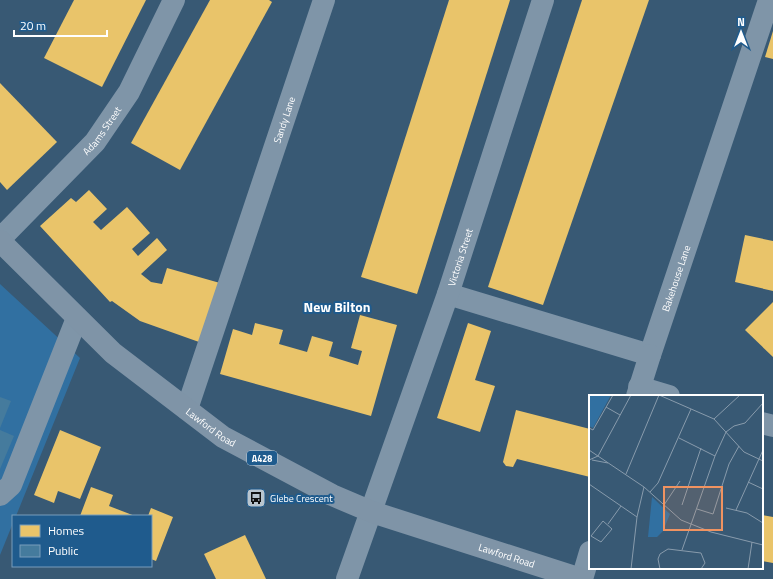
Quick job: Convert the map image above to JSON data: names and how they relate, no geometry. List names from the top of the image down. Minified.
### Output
{"streets":{"main road":["Lawford Road","A428"],"street":["Sandy Lane","Adams Street","Victoria Street","Bakehouse Lane"]},"crossings":[["Sandy Lane","Lawford Road"],["Adams Street","Lawford Road"],["Victoria Street","Lawford Road"]],"districts":["New Bilton"],"places":{"bus stop":["Glebe Crescent"]},"legend":["Homes","Public"],"scale_bar":"20 m","north":"top"}
